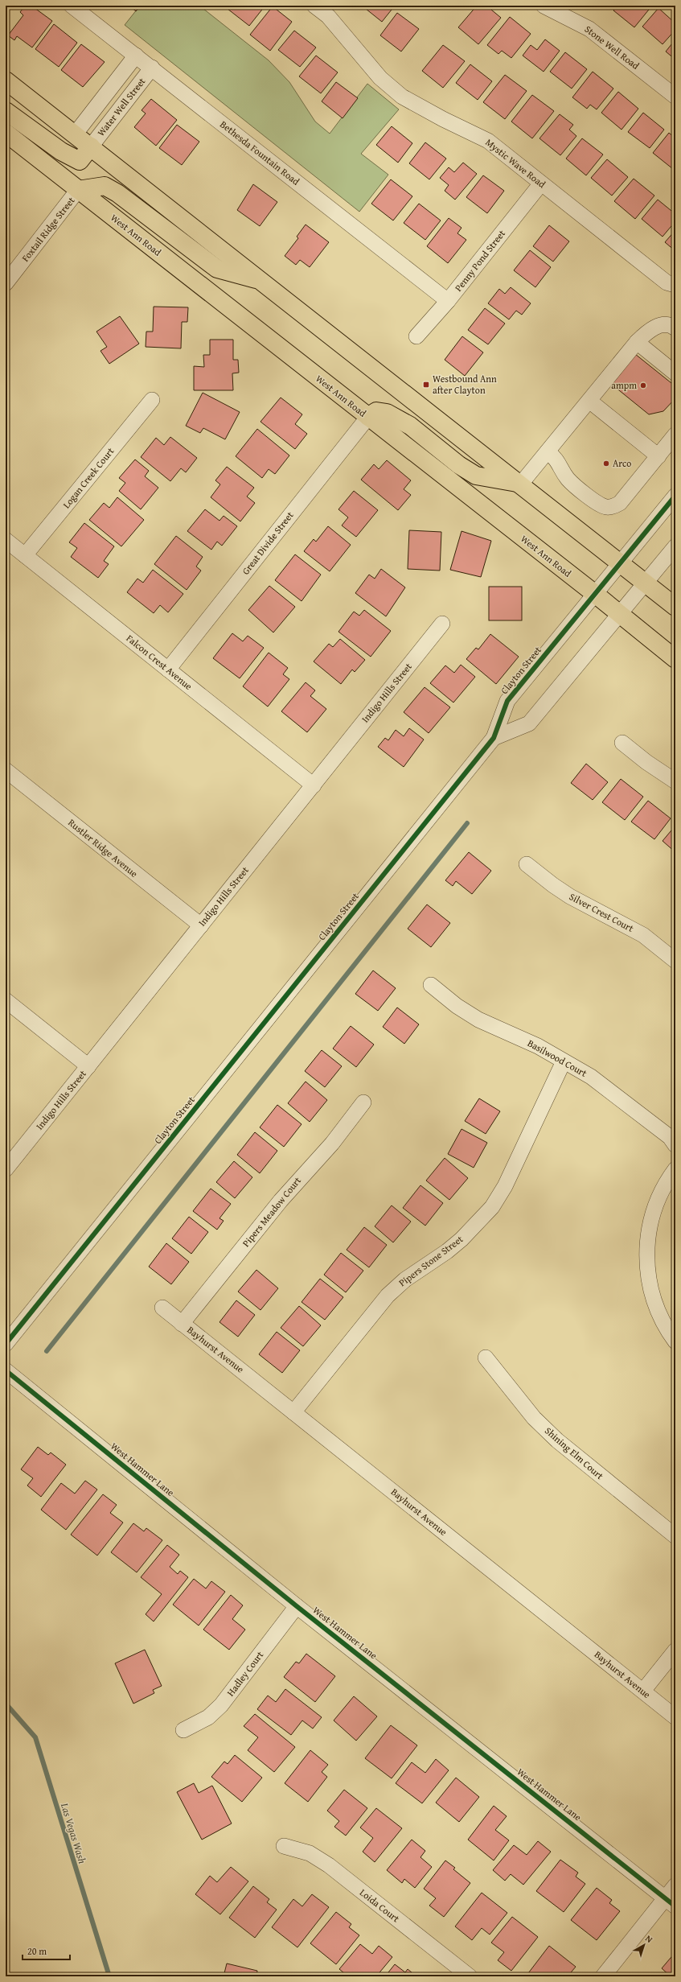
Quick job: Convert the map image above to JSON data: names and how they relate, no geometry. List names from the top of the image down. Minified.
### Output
{"streets":{"main road":["West Ann Road"],"street":["Stone Well Road","Water Well Street","Bethesda Fountain Road","Mystic Wave Road","Foxtail Ridge Street","Penny Pond Street","Logan Creek Court","Great Divide Street","Falcon Crest Avenue","Clayton Street","Indigo Hills Street","Rustler Ridge Avenue","Silver Crest Court","Basilwood Court","Pipers Meadow Court","Pipers Stone Street","Bayhurst Avenue","Shining Elm Court","West Hammer Lane","Hadley Court","Loida Court"]},"crossings":[["Water Well Street","Bethesda Fountain Road"],["Bethesda Fountain Road","Penny Pond Street"],["Mystic Wave Road","Penny Pond Street"],["Foxtail Ridge Street","West Ann Road"],["West Ann Road","Great Divide Street"],["West Ann Road","Clayton Street"],["Logan Creek Court","Falcon Crest Avenue"],["Great Divide Street","Falcon Crest Avenue"],["Falcon Crest Avenue","Indigo Hills Street"],["Indigo Hills Street","Rustler Ridge Avenue"],["Basilwood Court","Pipers Stone Street"],["Pipers Meadow Court","Bayhurst Avenue"],["Pipers Stone Street","Bayhurst Avenue"],["West Hammer Lane","Hadley Court"]],"water":["Las Vegas Wash"],"places":{"transit":["Westbound Ann after Clayton"],"other":["ampm","Arco"]},"scale_bar":"20 m","north":"top right"}
